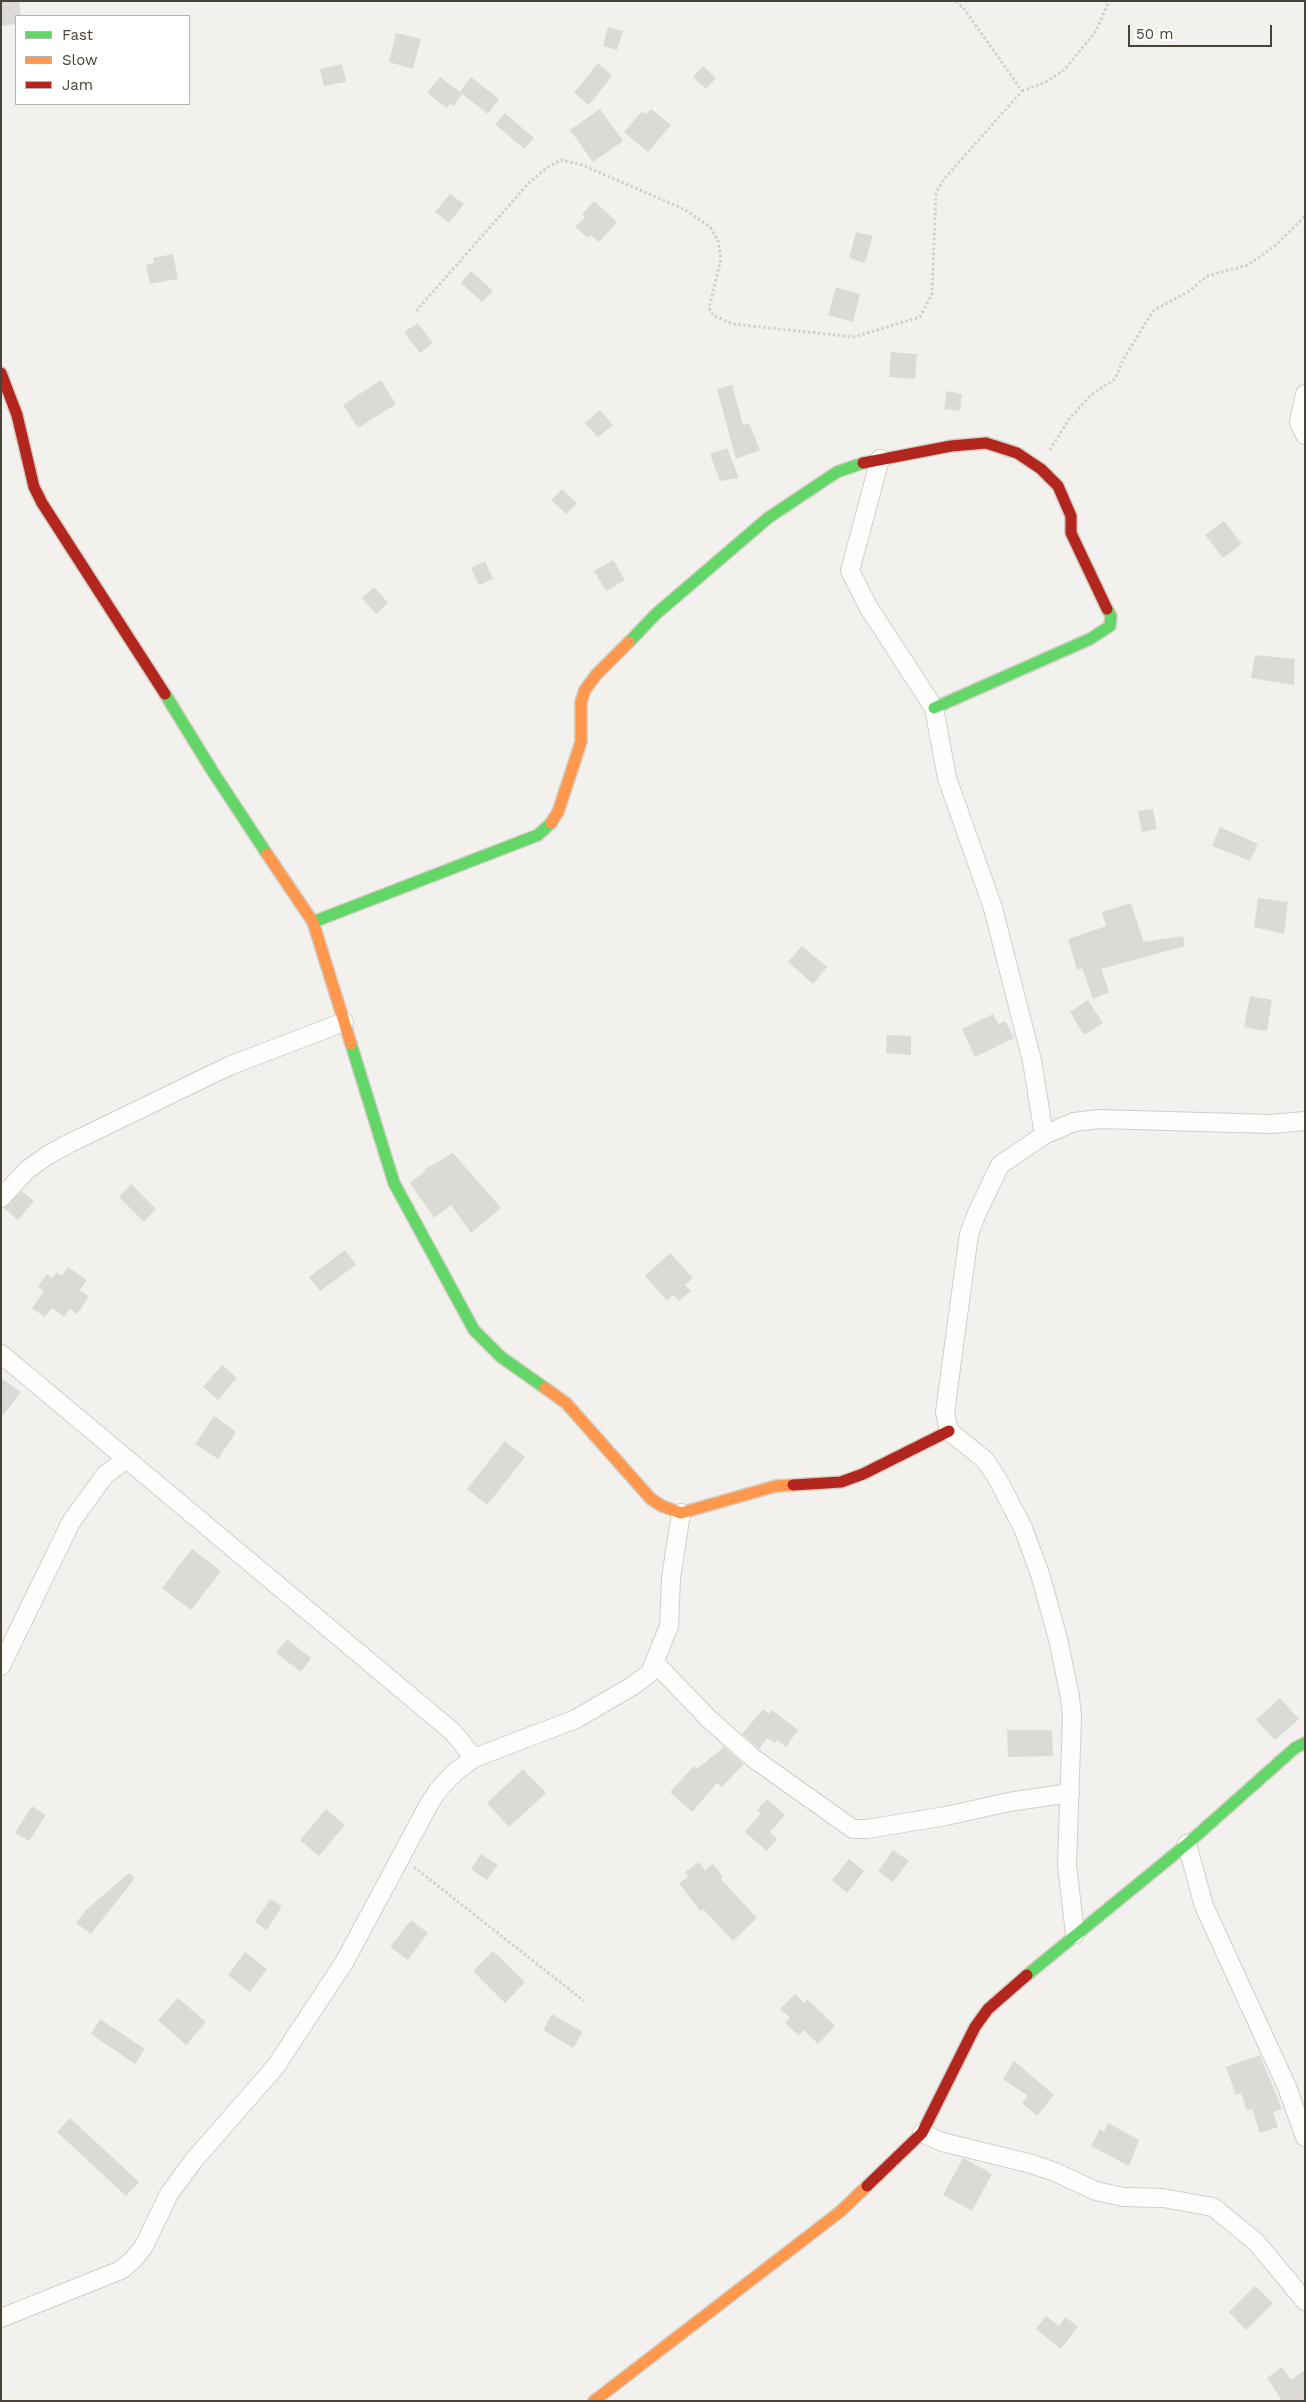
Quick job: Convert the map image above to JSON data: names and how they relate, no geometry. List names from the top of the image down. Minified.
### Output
{"legend":["Fast","Slow","Jam"],"scale_bar":"50 m"}
